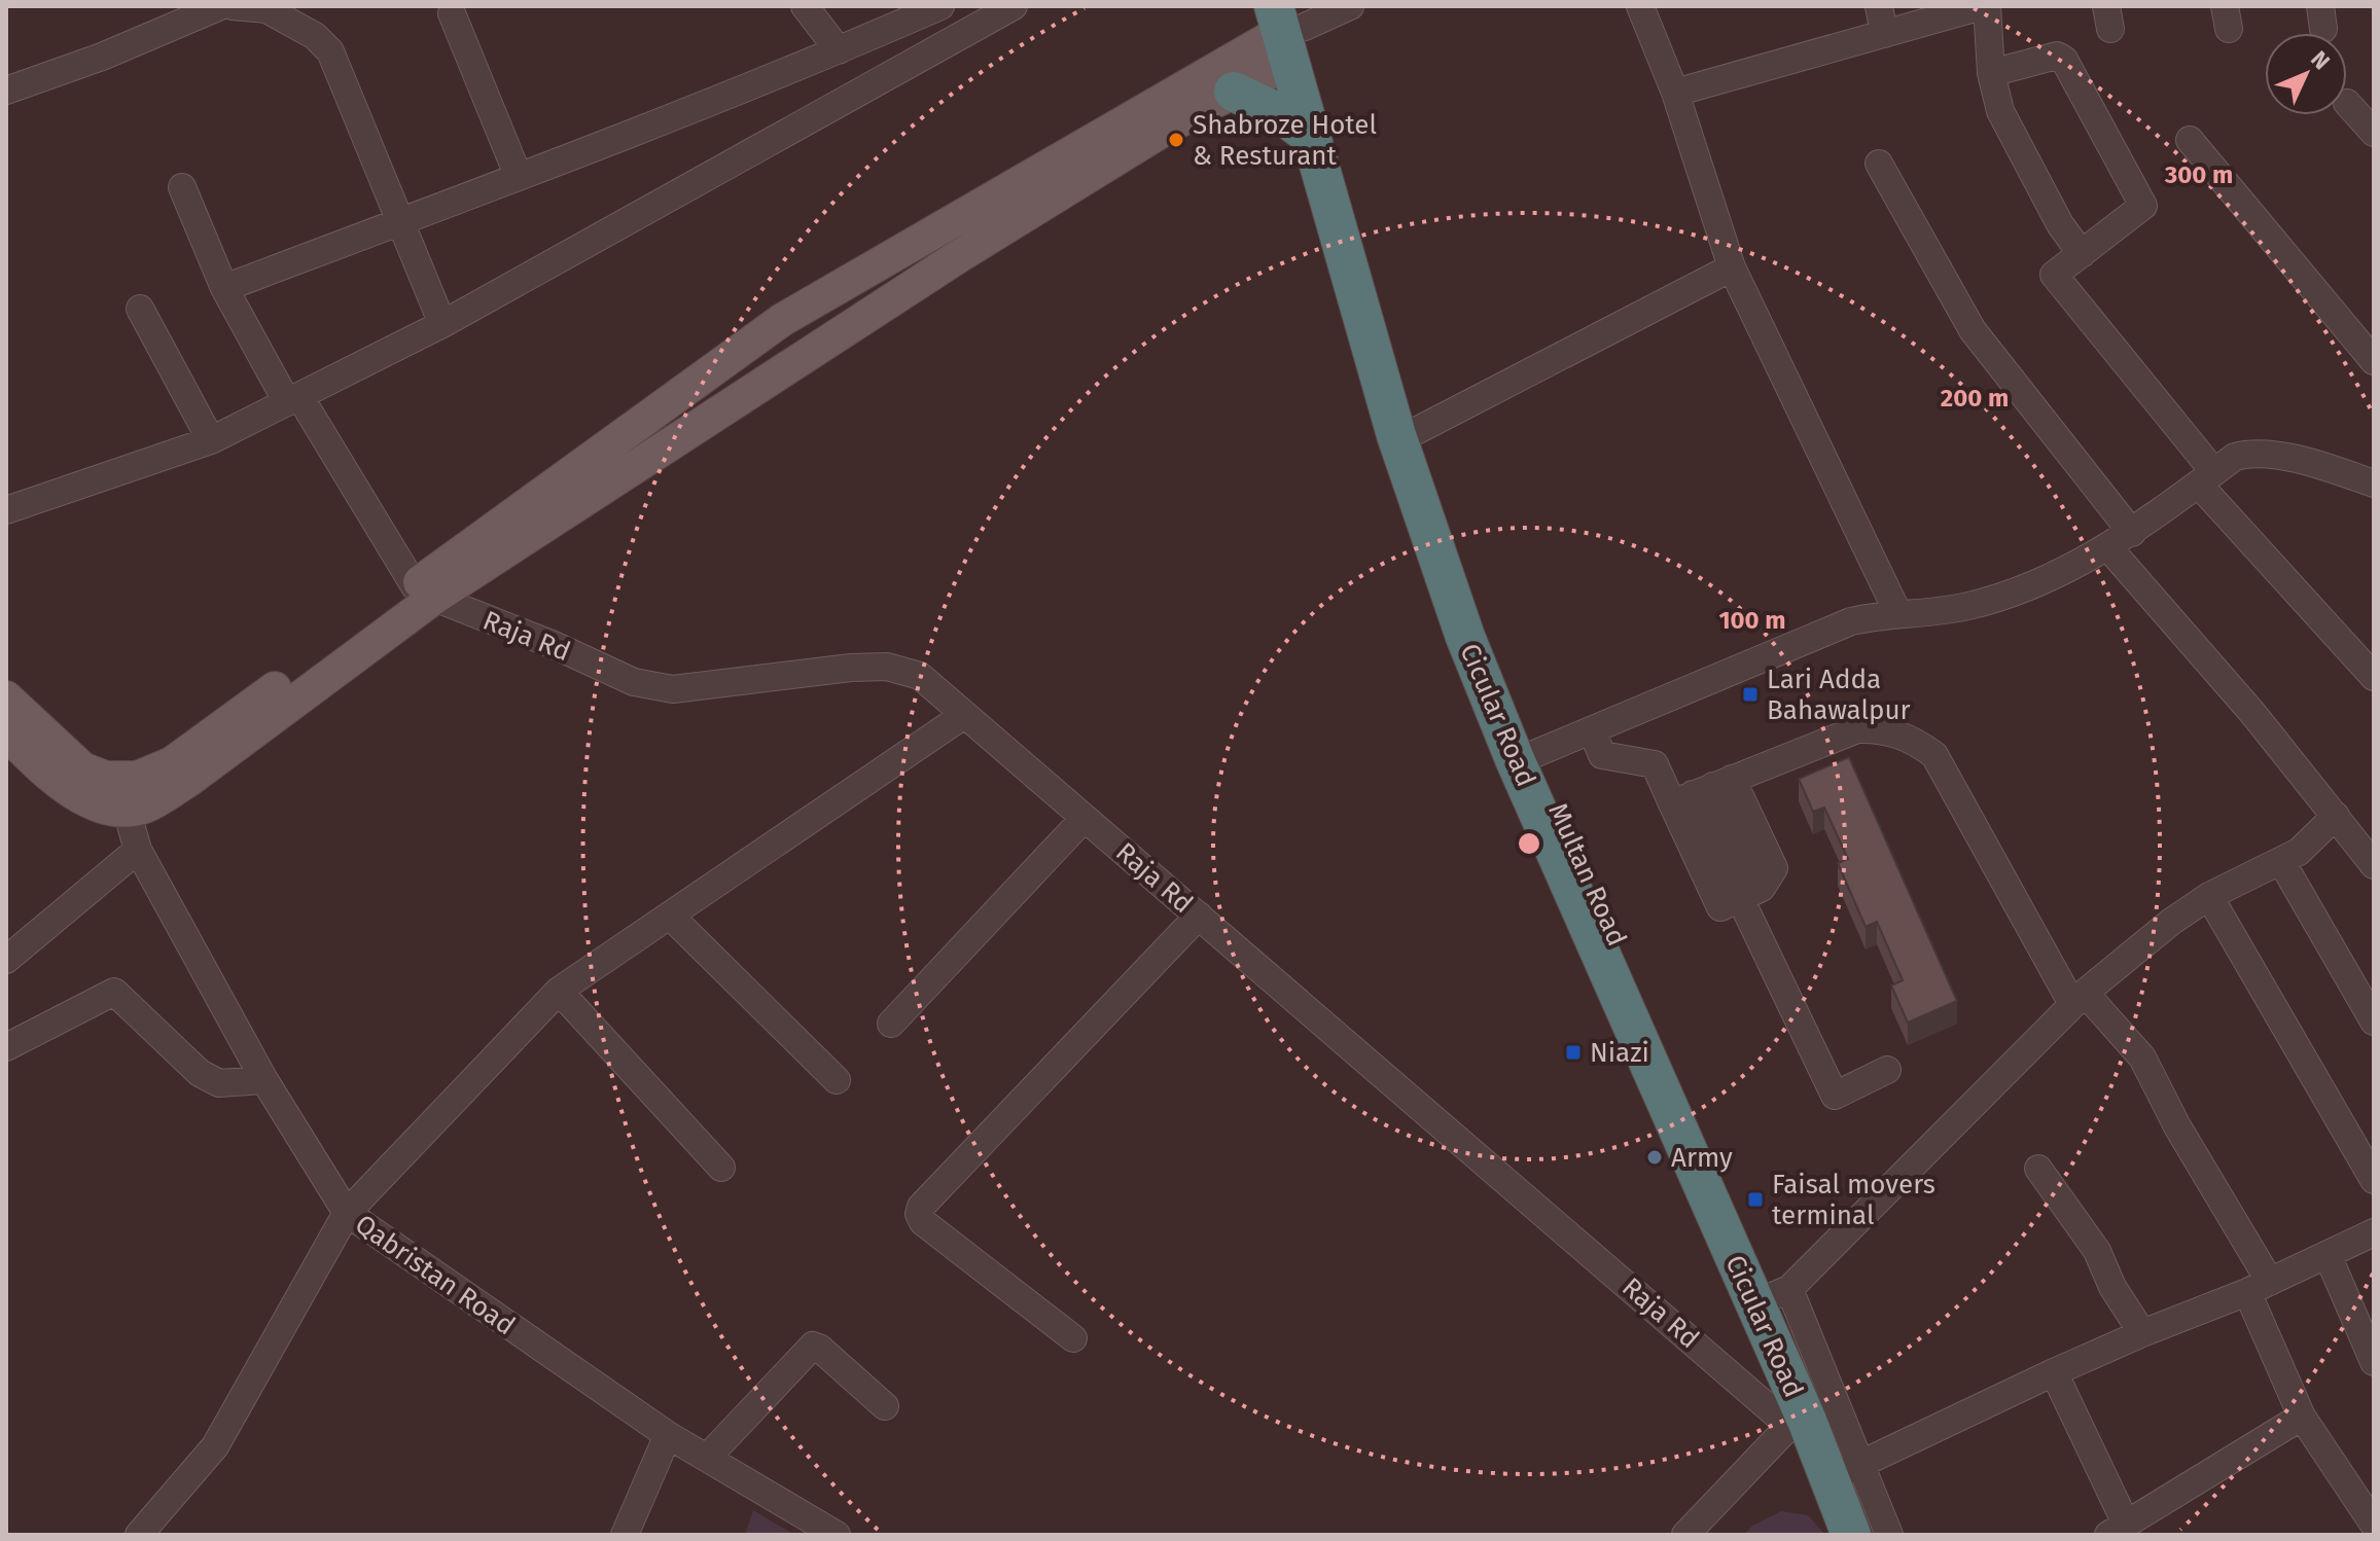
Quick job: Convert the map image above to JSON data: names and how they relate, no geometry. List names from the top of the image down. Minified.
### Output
{"streets":{"highway":["Cicular Road","Multan Road"],"street":["Raja Rd","Qabristan Road"]},"crossings":[["Raja Rd","Cicular Road"],["Cicular Road","Multan Road"]],"places":{"other":["Shabroze Hotel & Resturant","Army"],"transit":["Lari Adda Bahawalpur","Niazi","Faisal movers terminal"]},"north":"top right","rings":["300 m","200 m","100 m"]}
